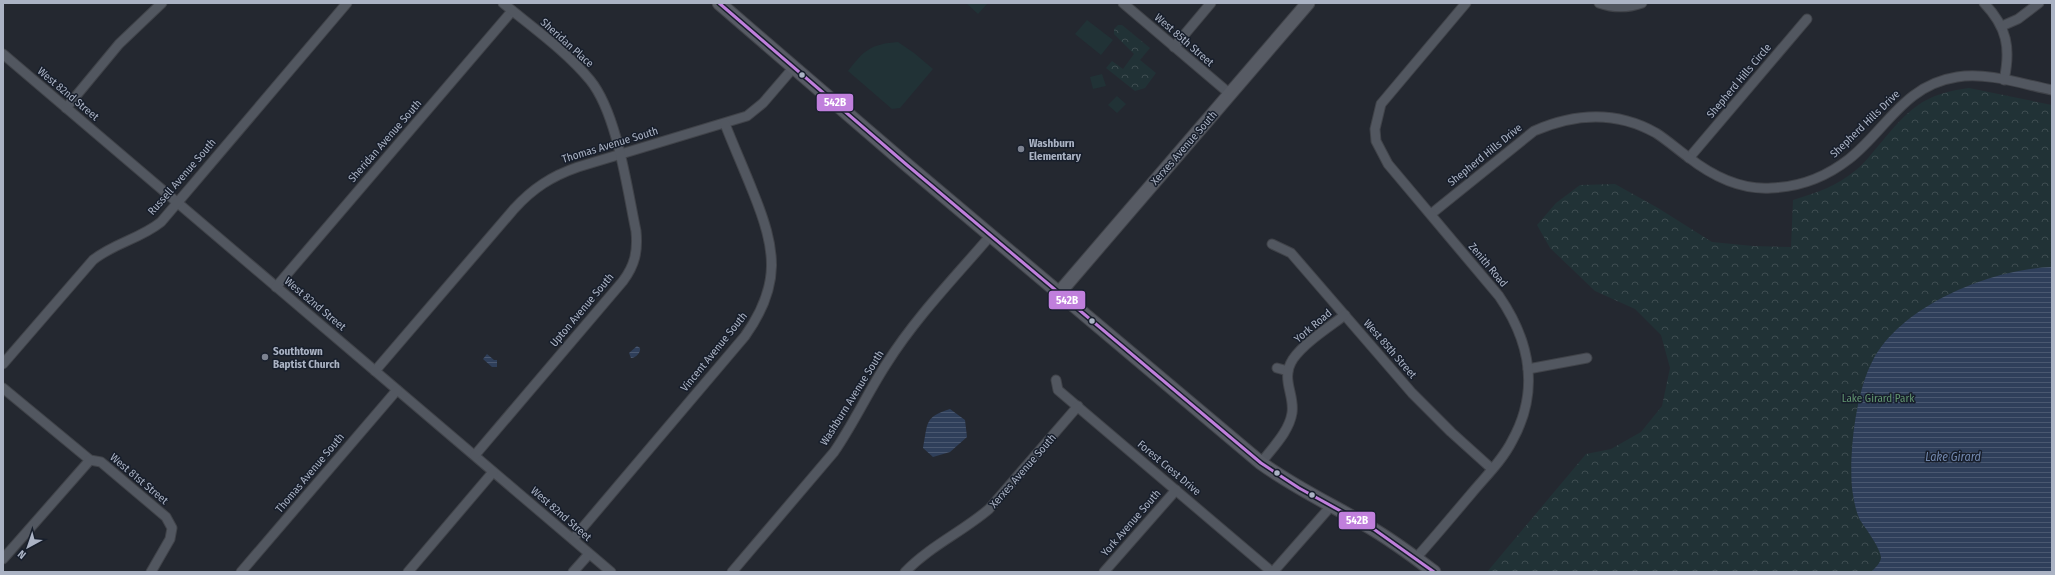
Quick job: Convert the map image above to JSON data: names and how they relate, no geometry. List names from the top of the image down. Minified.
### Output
{"streets":{"street":["West 85th Street","Sheridan Place","Shepherd Hills Circle","West 82nd Street","Shepherd Hills Drive","Sheridan Avenue South","Thomas Avenue South","Xerxes Avenue South","Russell Avenue South","Zenith Road","Upton Avenue South","York Road","Vincent Avenue South","Washburn Avenue South","Forest Crest Drive","West 81st Street","York Avenue South"]},"crossings":[["West 85th Street","Xerxes Avenue South"],["West 85th Street","Zenith Road"],["West 85th Street","York Road"],["Sheridan Place","Sheridan Avenue South"],["Sheridan Place","Thomas Avenue South"],["Sheridan Place","Upton Avenue South"],["Shepherd Hills Circle","Shepherd Hills Drive"],["West 82nd Street","Sheridan Avenue South"],["West 82nd Street","Thomas Avenue South"],["West 82nd Street","Russell Avenue South"],["West 82nd Street","Upton Avenue South"],["West 82nd Street","Vincent Avenue South"],["Shepherd Hills Drive","Zenith Road"],["Thomas Avenue South","Upton Avenue South"],["Thomas Avenue South","Vincent Avenue South"],["Xerxes Avenue South","Forest Crest Drive"],["Forest Crest Drive","York Avenue South"]],"water":["Lake Girard"],"parks":["Lake Girard Park"],"places":["Washburn Elementary","Southtown Baptist Church"],"lines":["transit line 542B"],"north":"bottom left"}
